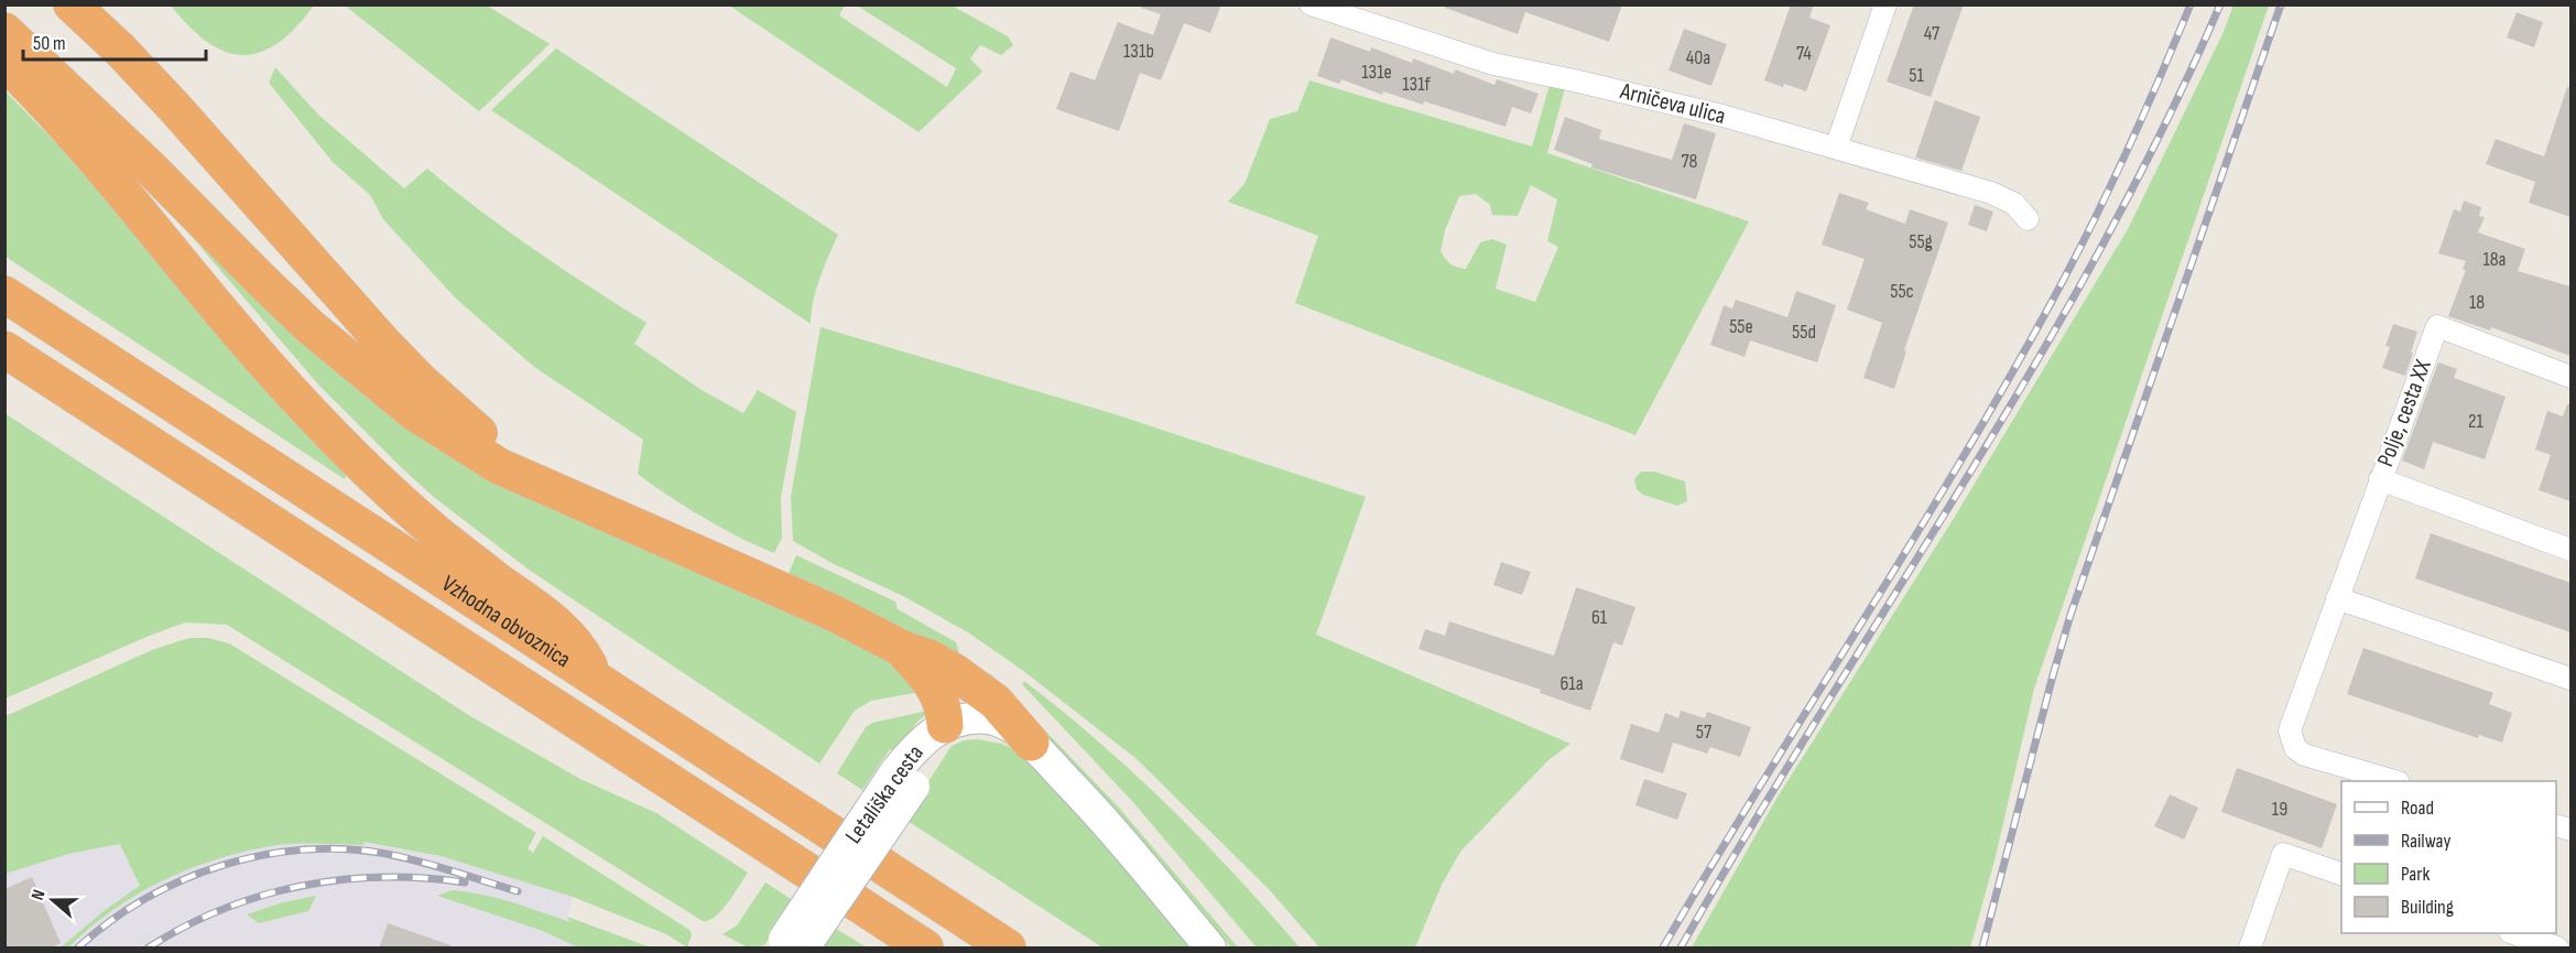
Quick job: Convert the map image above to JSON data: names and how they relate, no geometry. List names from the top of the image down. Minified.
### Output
{"streets":{"highway":["Vzhodna obvoznica"],"main road":["Letališka cesta"],"street":["Arničeva ulica","Polje, cesta XX"]},"house_numbers":["47","131b","74","40a","131e","51","131f","78","55g","18a","55c","18","55e","55d","21","61","61a","57","19"],"legend":["Road","Railway","Park","Building"],"scale_bar":"50 m","north":"left"}
